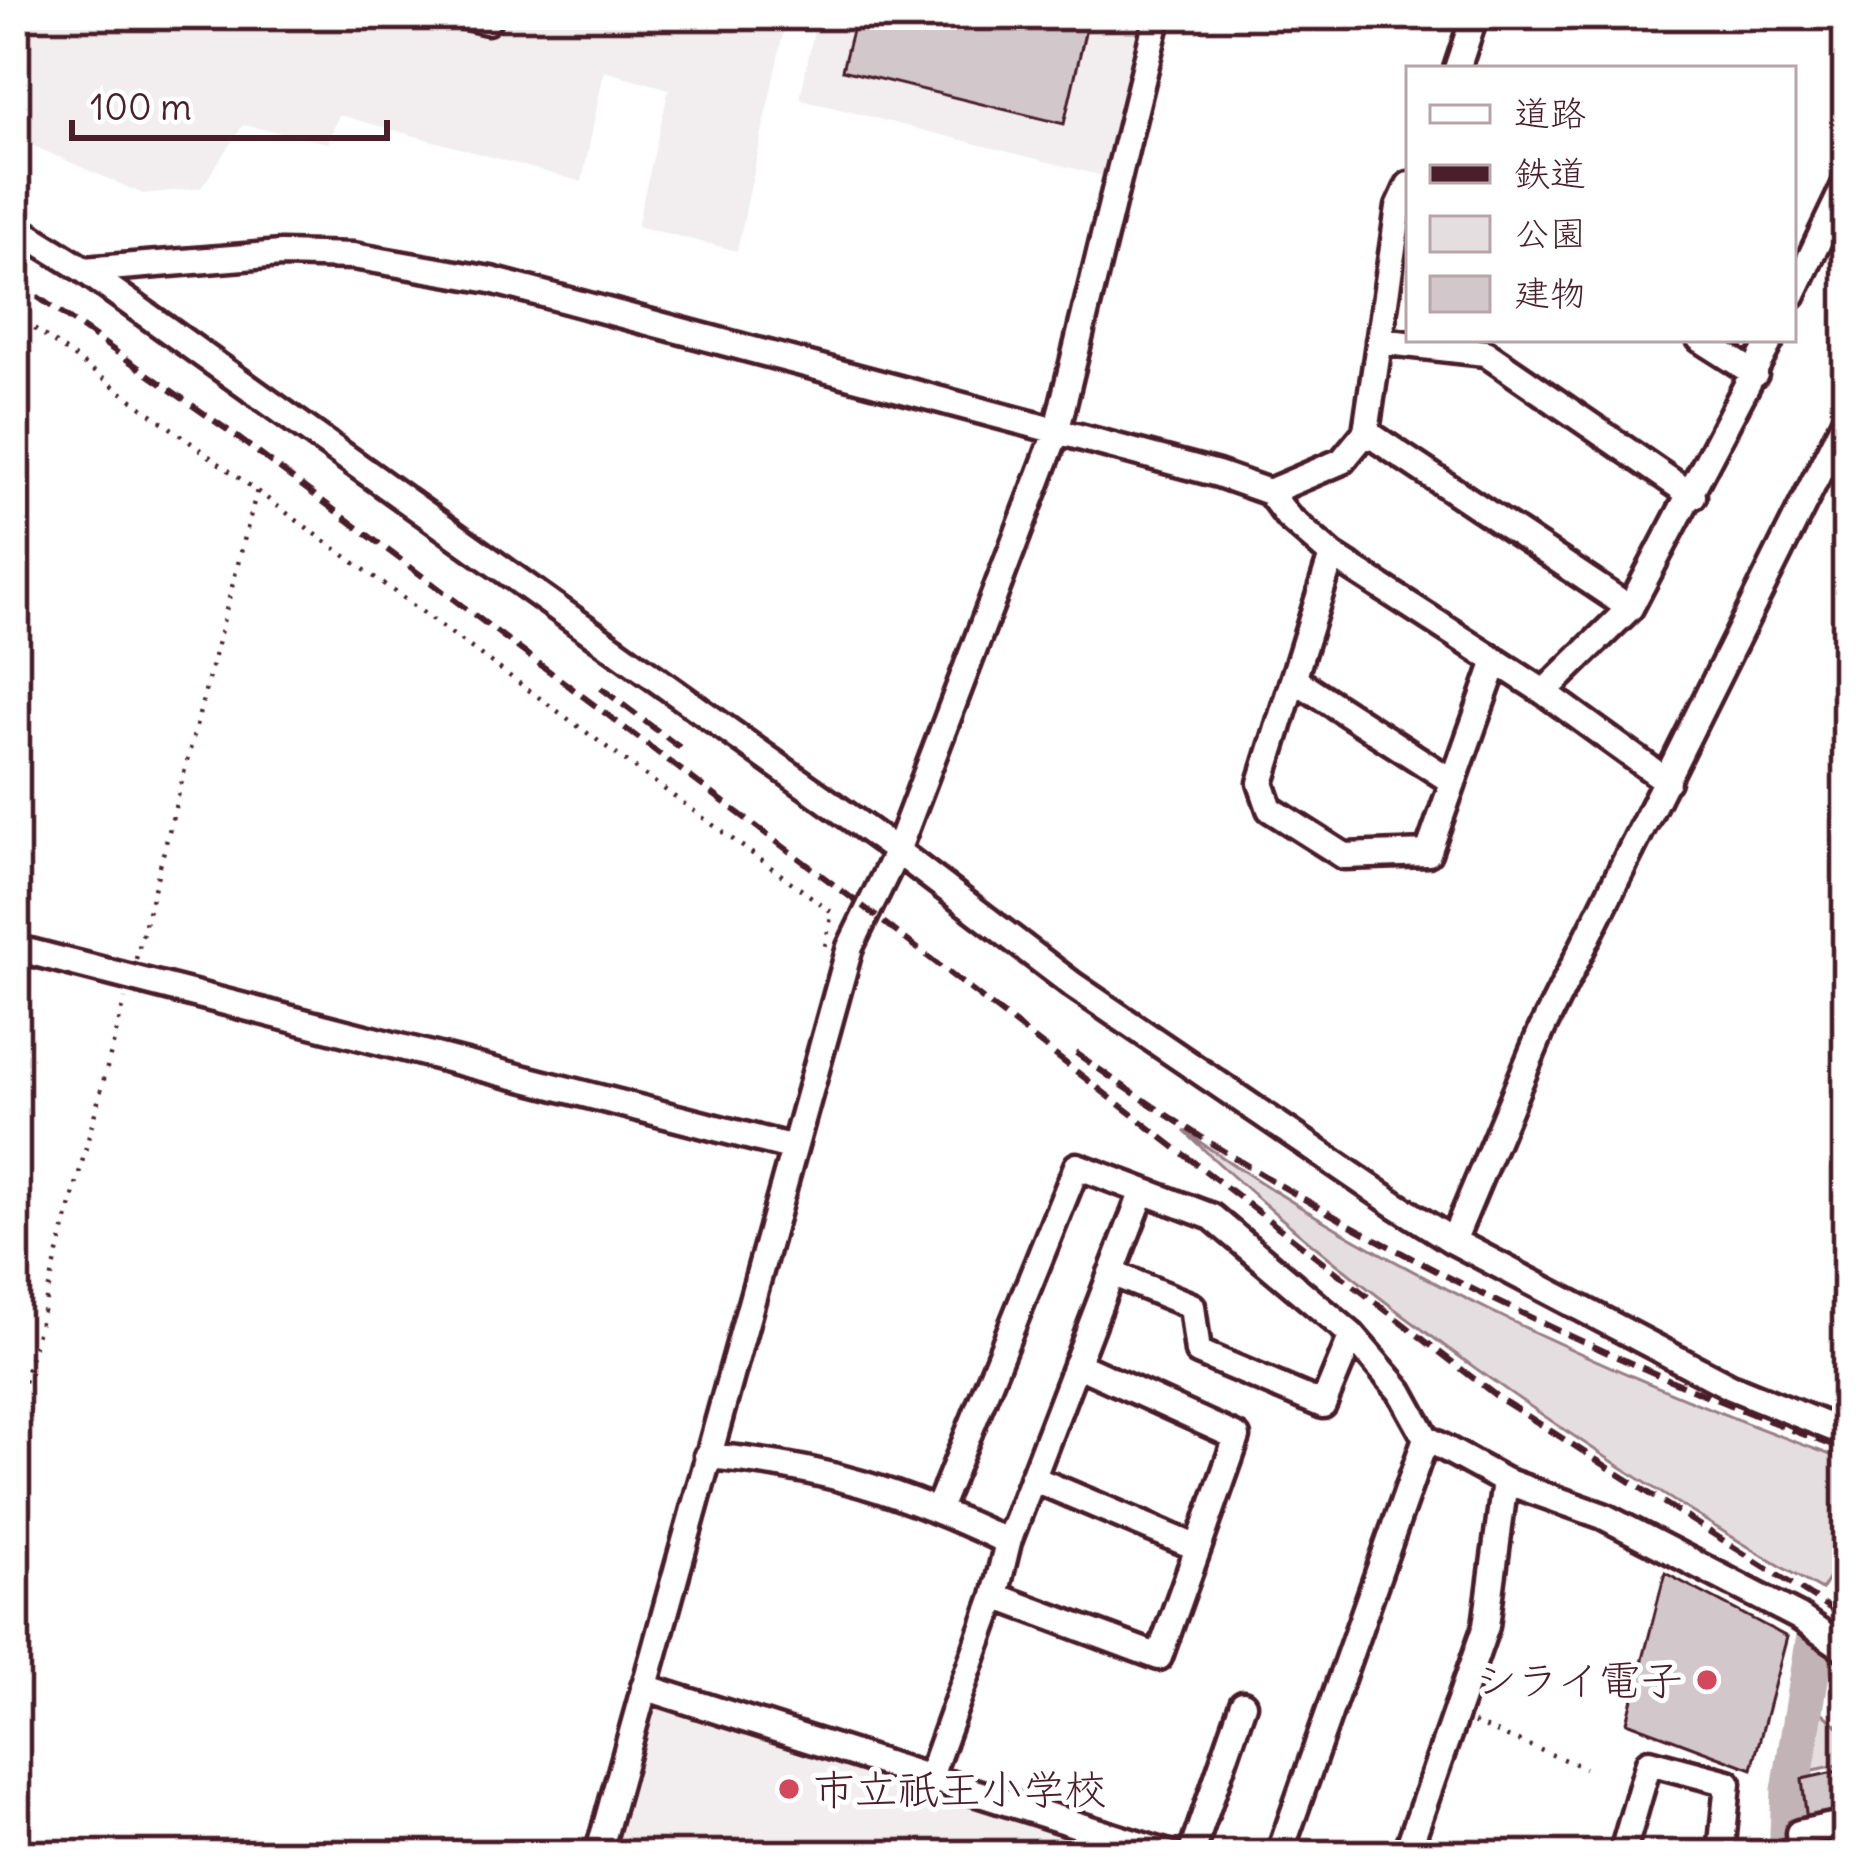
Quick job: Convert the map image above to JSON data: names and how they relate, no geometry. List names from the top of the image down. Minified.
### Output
{"places":["シライ電子","市立祇王小学校"],"legend":["道路","鉄道","公園","建物"],"scale_bar":"100 m"}
